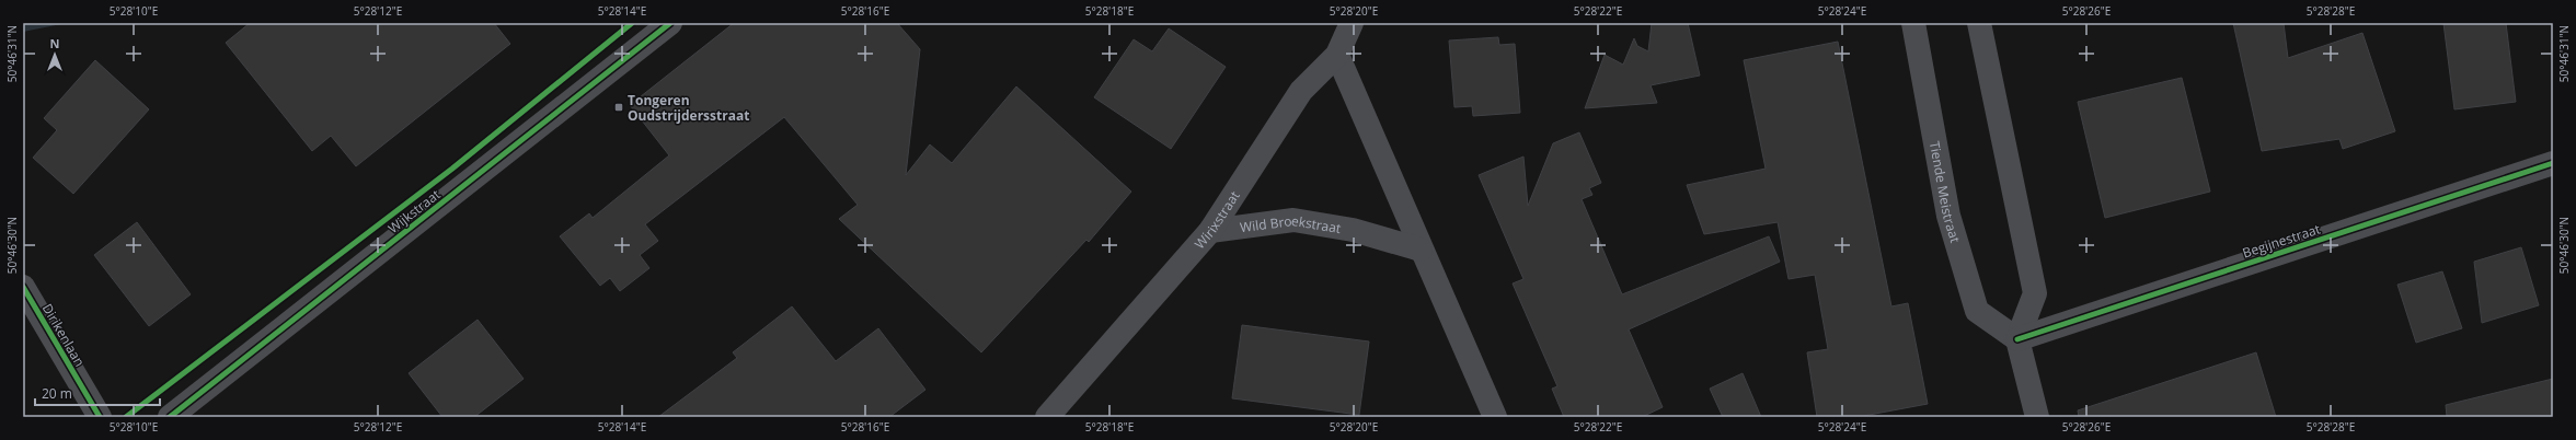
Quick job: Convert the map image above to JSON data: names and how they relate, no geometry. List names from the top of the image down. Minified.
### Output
{"streets":{"street":["Tiende Meistraat","Wijkstraat","Wirixstraat","Wild Broekstraat","Begijnestraat","Dirikenlaan"]},"crossings":[["Tiende Meistraat","Begijnestraat"],["Wirixstraat","Wild Broekstraat"]],"places":{"transit":["Tongeren Oudstrijdersstraat"]},"scale_bar":"20 m","north":"top","coordinates":["5°28'10\"E","5°28'12\"E","5°28'14\"E","5°28'16\"E","5°28'18\"E","5°28'20\"E","5°28'22\"E","5°28'24\"E","5°28'26\"E","5°28'28\"E","50°46'31\"N","50°46'30\"N"]}
